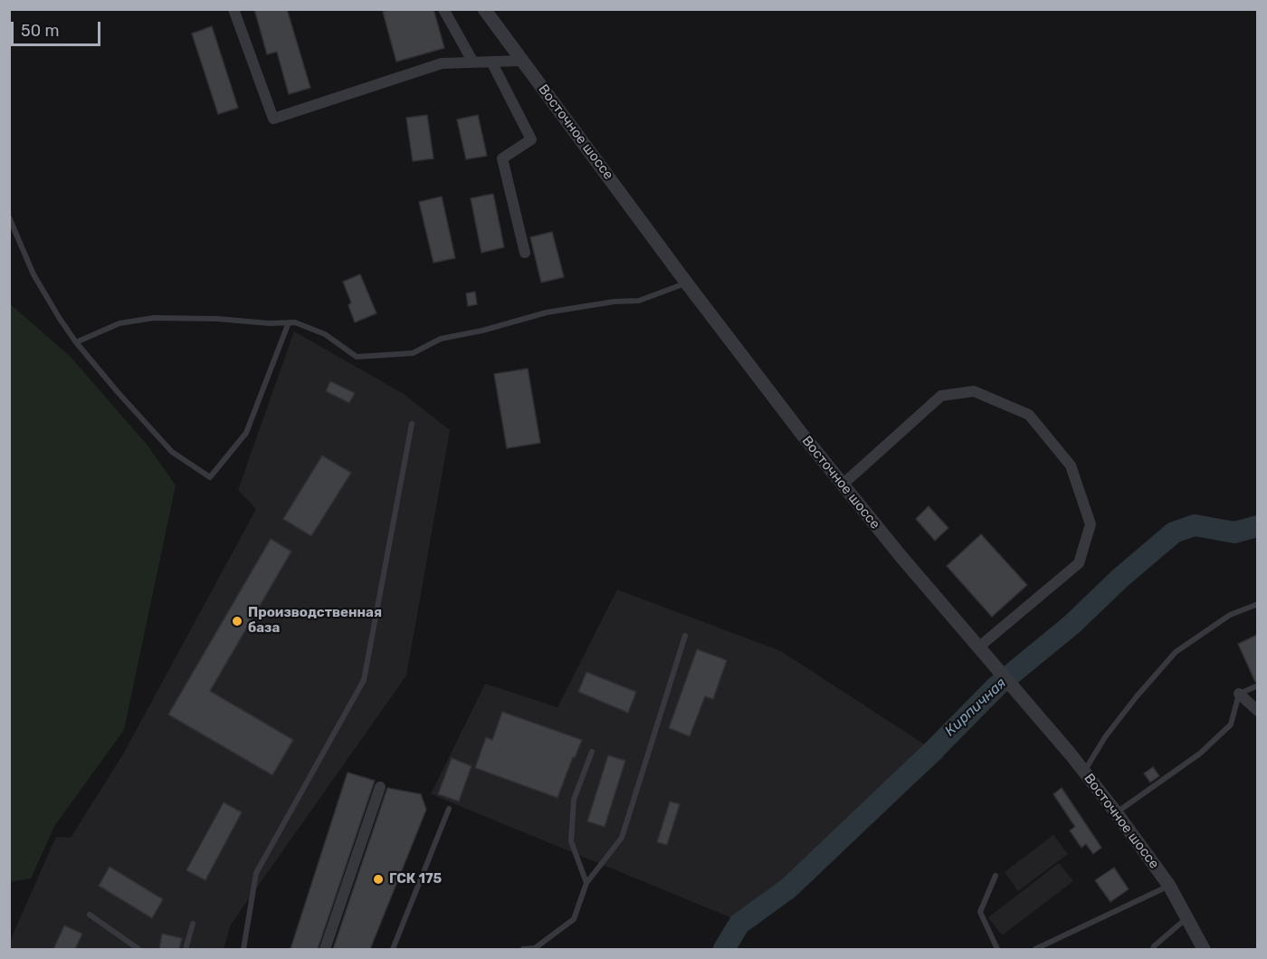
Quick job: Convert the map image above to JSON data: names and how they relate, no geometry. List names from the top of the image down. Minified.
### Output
{"streets":{"street":["Восточное шоссе"]},"water":["Кирпичная"],"places":["Производственная база","ГСК 175"],"scale_bar":"50 m"}
